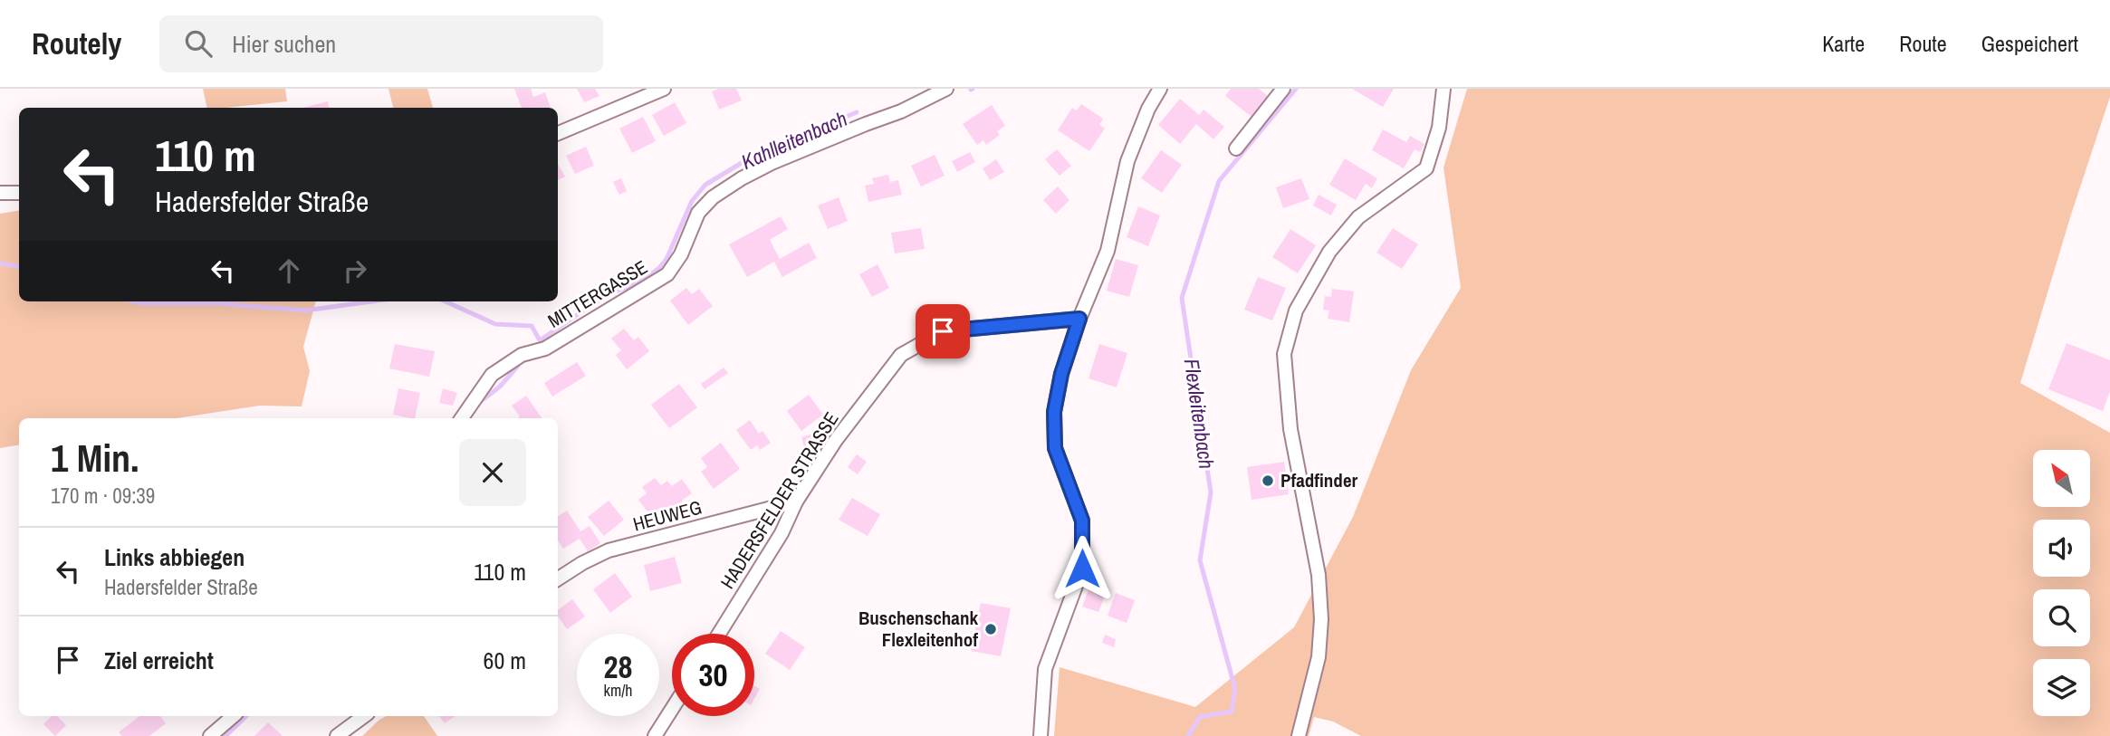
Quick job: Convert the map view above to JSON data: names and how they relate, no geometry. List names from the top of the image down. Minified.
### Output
{"streets":{"street":["MITTERGASSE","HADERSFELDER STRASSE","HEUWEG"]},"crossings":[["HADERSFELDER STRASSE","HEUWEG"]],"water":["Kahlleitenbach","Flexleitenbach"],"places":["Pfadfinder","Buschenschank Flexleitenhof"],"north":"top left","page":{"header":"Routely","search":"Hier suchen","nav":["Karte","Route","Gespeichert"],"turn":["110 m","Hadersfelder Straße"],"heading":["1 Min.","170 m · 09:39"],"list":[{"name":"Links abbiegen","note":"Hadersfelder Straße","value":"110 m"},{"name":"Ziel erreicht","value":"60 m"}],"speed":"28 km/h","limit":"30"}}
